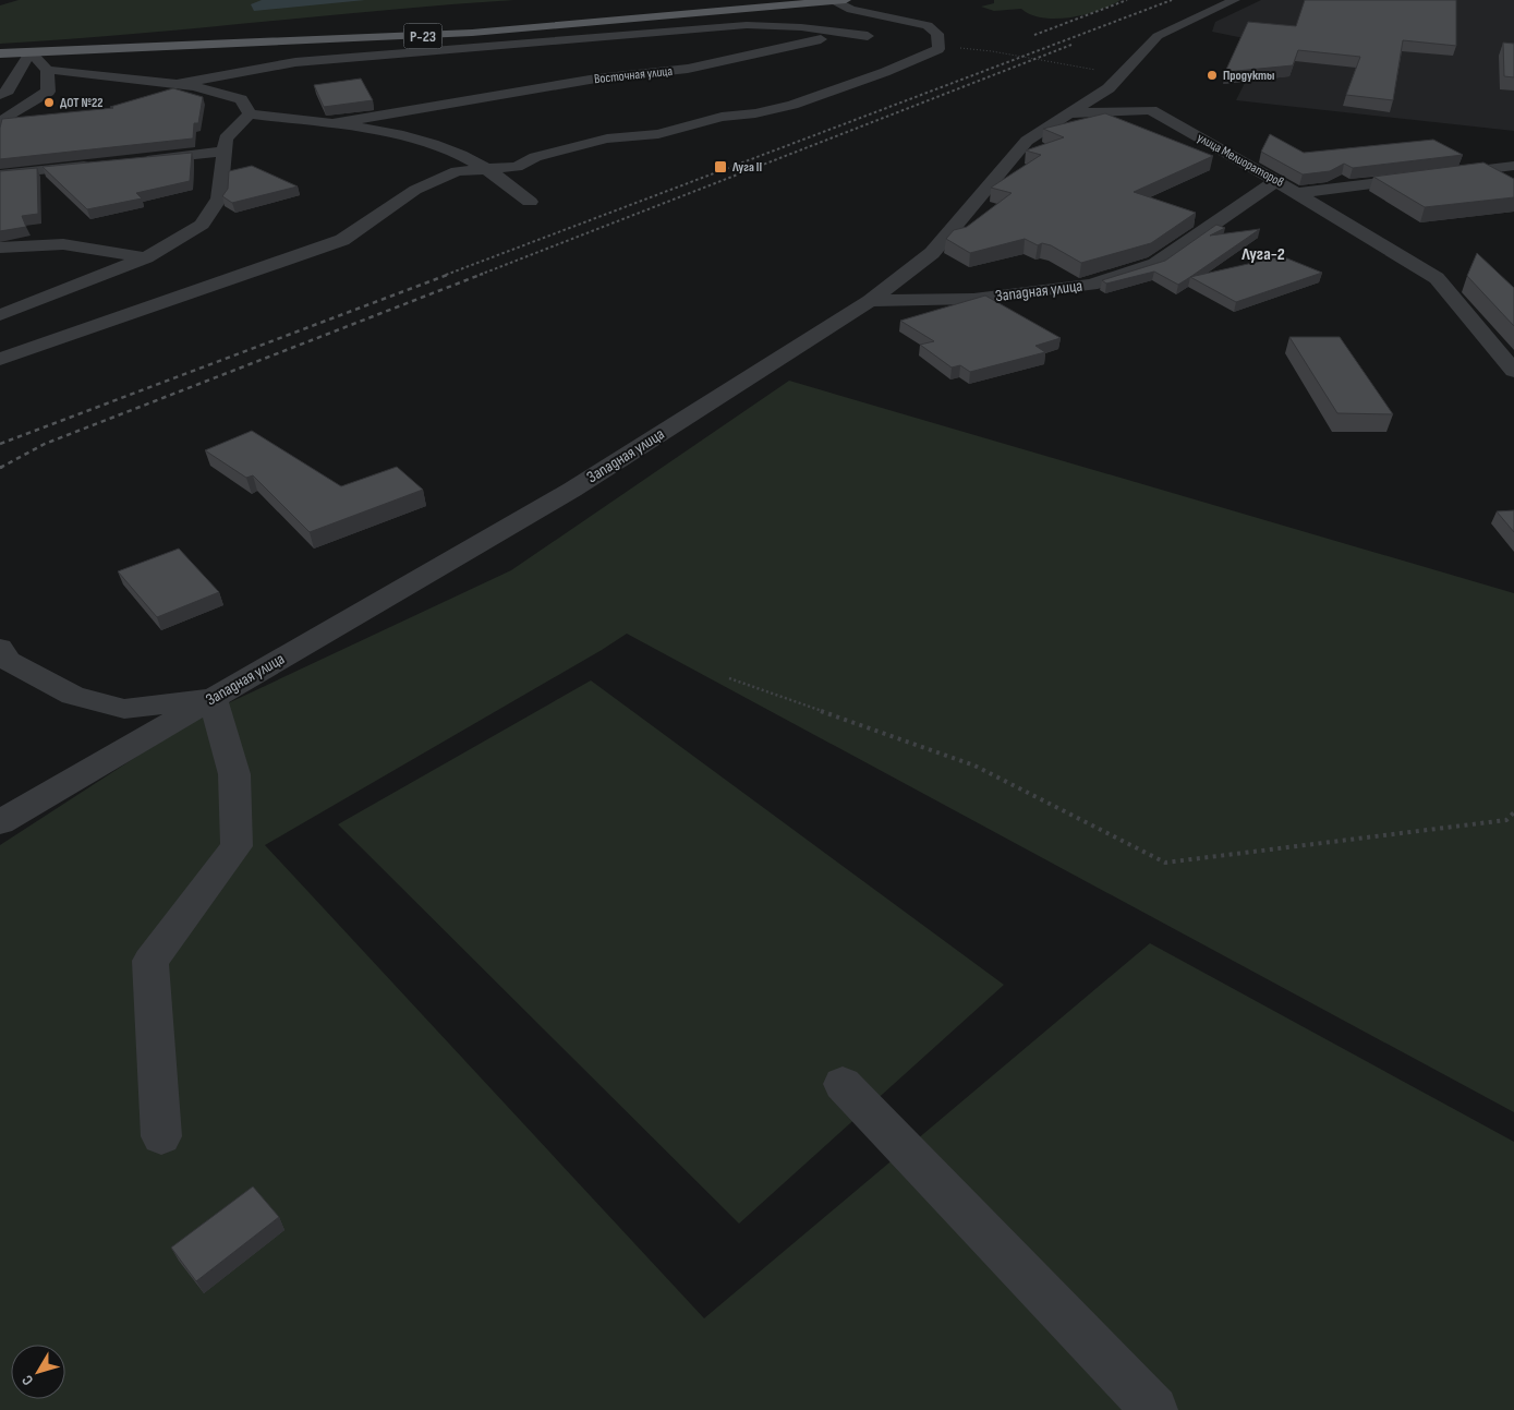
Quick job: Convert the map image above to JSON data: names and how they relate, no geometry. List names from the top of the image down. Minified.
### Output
{"streets":{"main road":["Р-23"],"street":["Восточная улица","улица Мелиораторов","Западная улица"]},"crossings":[["улица Мелиораторов","Западная улица"]],"districts":["Луга-2"],"places":{"other":["Продукты","ДОТ №22"],"transit":["Луга II"]},"north":"bottom left"}
